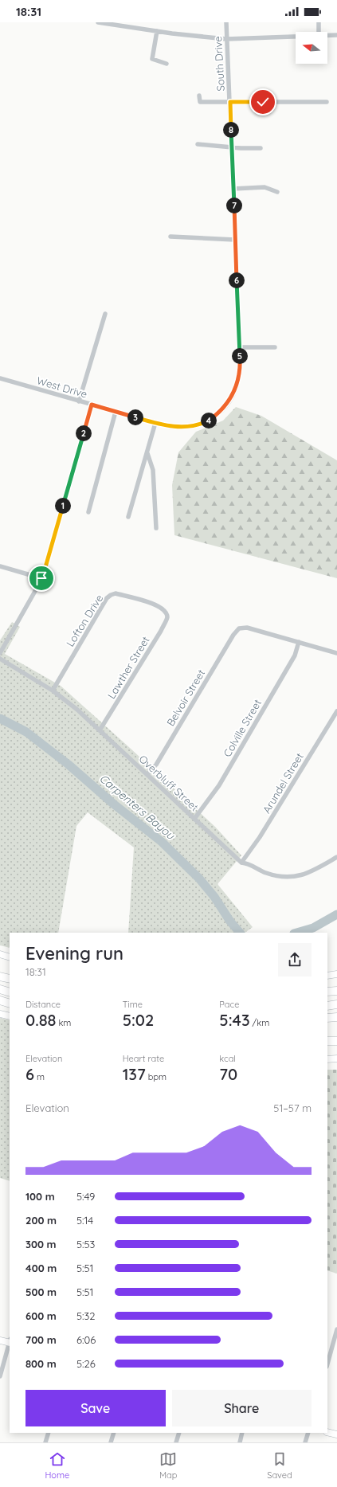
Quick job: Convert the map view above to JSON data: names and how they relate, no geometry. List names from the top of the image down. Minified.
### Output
{"streets":{"street":["South Drive","West Drive","Lofton Drive","Lawther Street","Belvoir Street","Colville Street","Overbluff Street","Arundel Street"]},"crossings":[["South Drive","West Drive"],["Lofton Drive","Lawther Street"],["Lofton Drive","Overbluff Street"],["Lawther Street","Overbluff Street"],["Belvoir Street","Colville Street"],["Belvoir Street","Overbluff Street"],["Colville Street","Overbluff Street"],["Overbluff Street","Arundel Street"]],"water":["Carpenters Bayou"],"north":"left","page":{"status":"18:31","pins":["8","7","6","5","3","4","2","1"],"heading":["Evening run","18:31"],"stats":[["Distance","0.88 km"],["Time","5:02"],["Pace","5:43 /km"],["Elevation","6 m"],["Heart rate","137 bpm"],["kcal","70"]],"chart":["Elevation","51–57 m"],"list":[{"name":"100 m","note":"5:49"},{"name":"200 m","note":"5:14"},{"name":"300 m","note":"5:53"},{"name":"400 m","note":"5:51"},{"name":"500 m","note":"5:51"},{"name":"600 m","note":"5:32"},{"name":"700 m","note":"6:06"},{"name":"800 m","note":"5:26"}],"buttons":["Save","Share"],"tabs":["Home","Map","Saved"]}}
